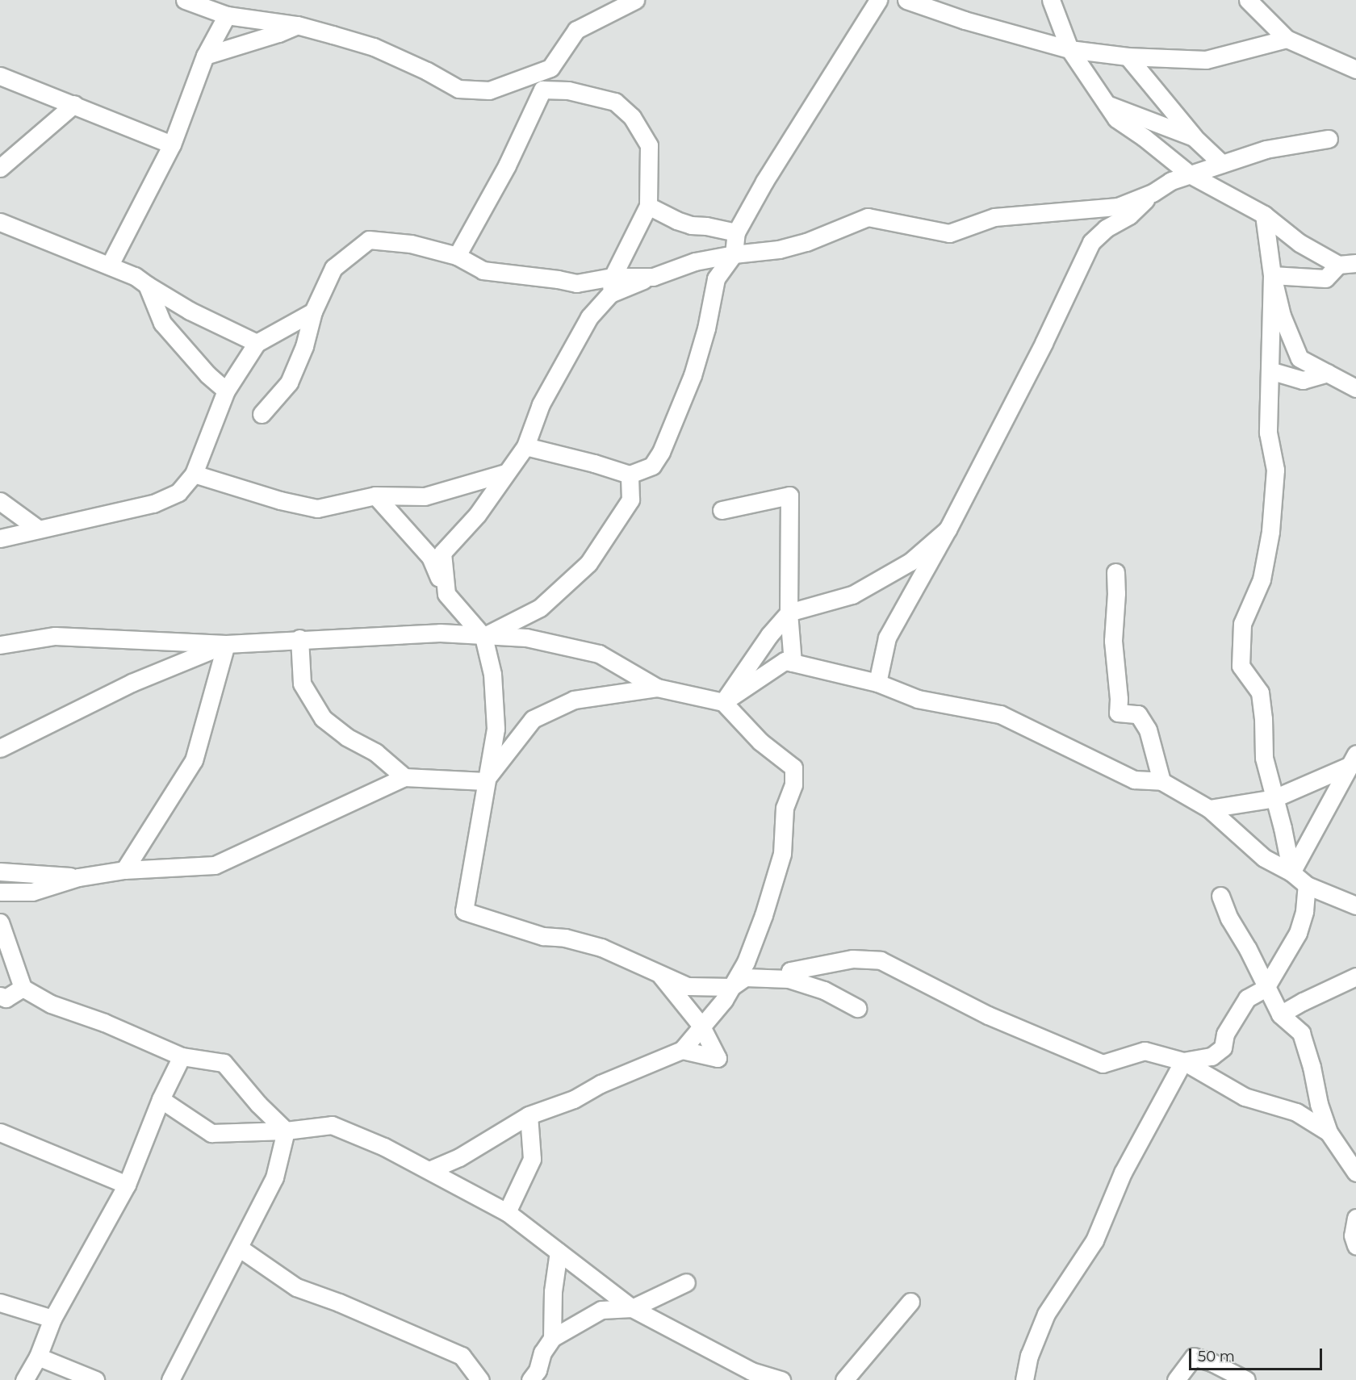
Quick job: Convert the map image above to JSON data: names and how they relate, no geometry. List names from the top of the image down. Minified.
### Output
{"scale_bar":"50 m"}
